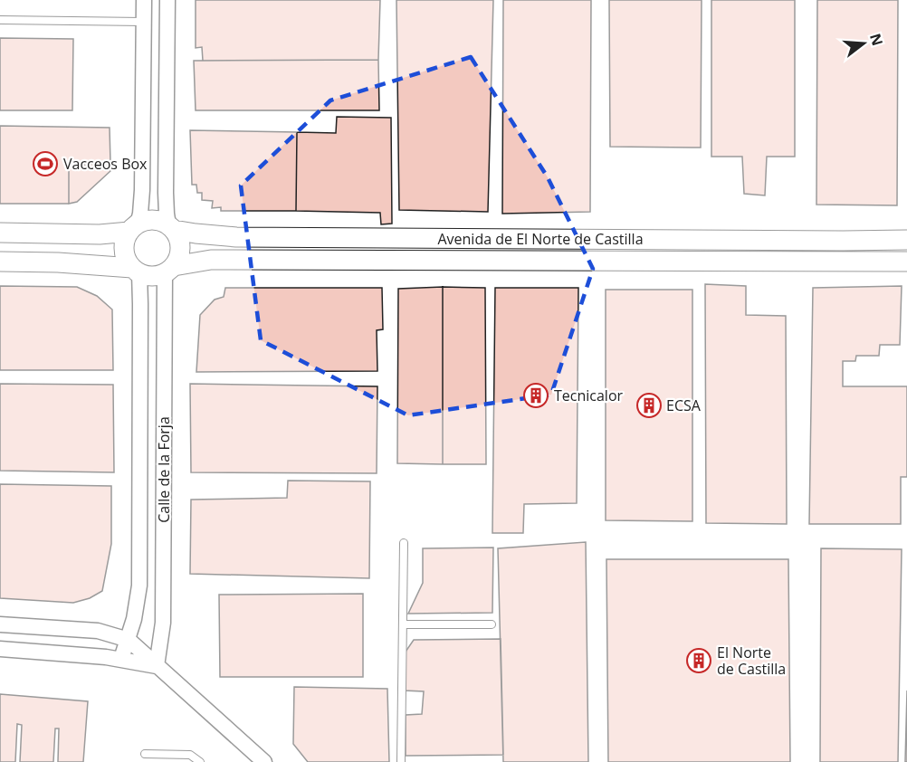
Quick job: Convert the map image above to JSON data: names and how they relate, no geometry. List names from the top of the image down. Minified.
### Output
{"streets":{"street":["Avenida de El Norte de Castilla","Calle de la Forja"]},"crossings":[["Avenida de El Norte de Castilla","Calle de la Forja"]],"places":{"sports":["Vacceos Box"],"building":["Tecnicalor","ECSA","El Norte de Castilla"]},"north":"right"}
